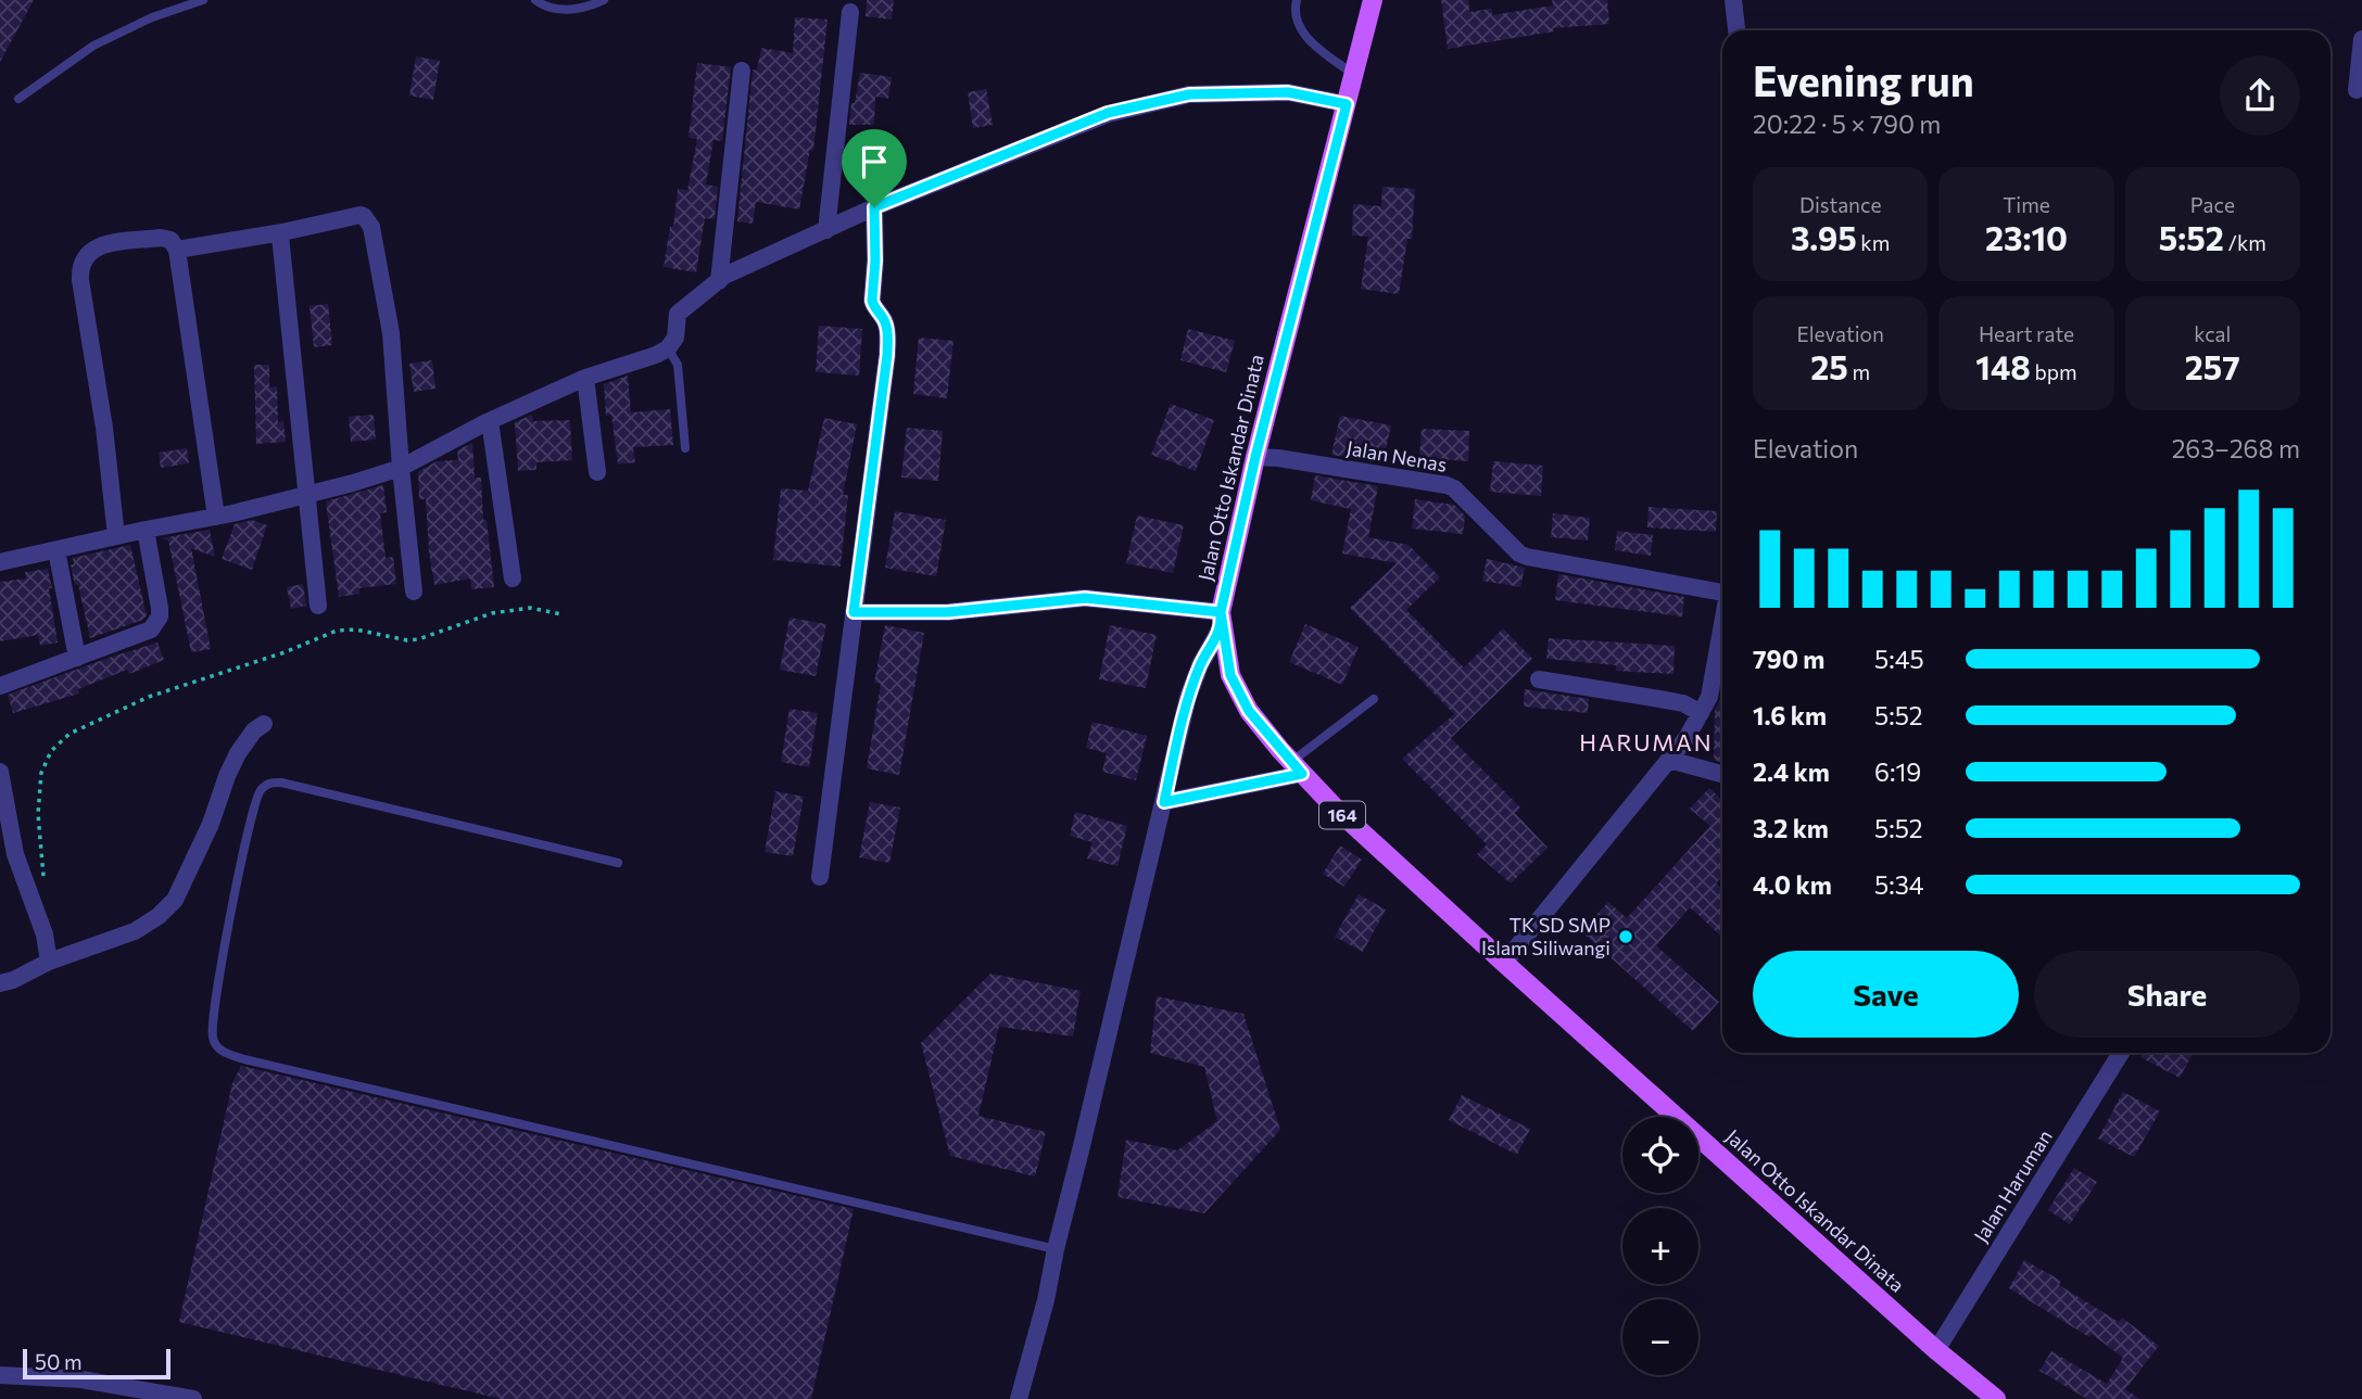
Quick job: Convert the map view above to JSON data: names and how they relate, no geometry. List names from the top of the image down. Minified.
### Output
{"streets":{"main road":["Jalan Otto Iskandar Dinata","164"],"street":["Jalan Nenas","Jalan Haruman"]},"crossings":[["Jalan Nenas","Jalan Otto Iskandar Dinata"],["Jalan Otto Iskandar Dinata","Jalan Haruman"]],"districts":["HARUMAN"],"places":["TK SD SMP Islam Siliwangi"],"scale_bar":"50 m","page":{"heading":["Evening run","20:22 · 5 × 790 m"],"stats":[["Distance","3.95 km"],["Time","23:10"],["Pace","5:52 /km"],["Elevation","25 m"],["Heart rate","148 bpm"],["kcal","257"]],"chart":["Elevation","263–268 m"],"list":[{"name":"790 m","note":"5:45"},{"name":"1.6 km","note":"5:52"},{"name":"2.4 km","note":"6:19"},{"name":"3.2 km","note":"5:52"},{"name":"4.0 km","note":"5:34"}],"buttons":["Save","Share"],"map_buttons":["+","−"],"scale":"50 m"}}
